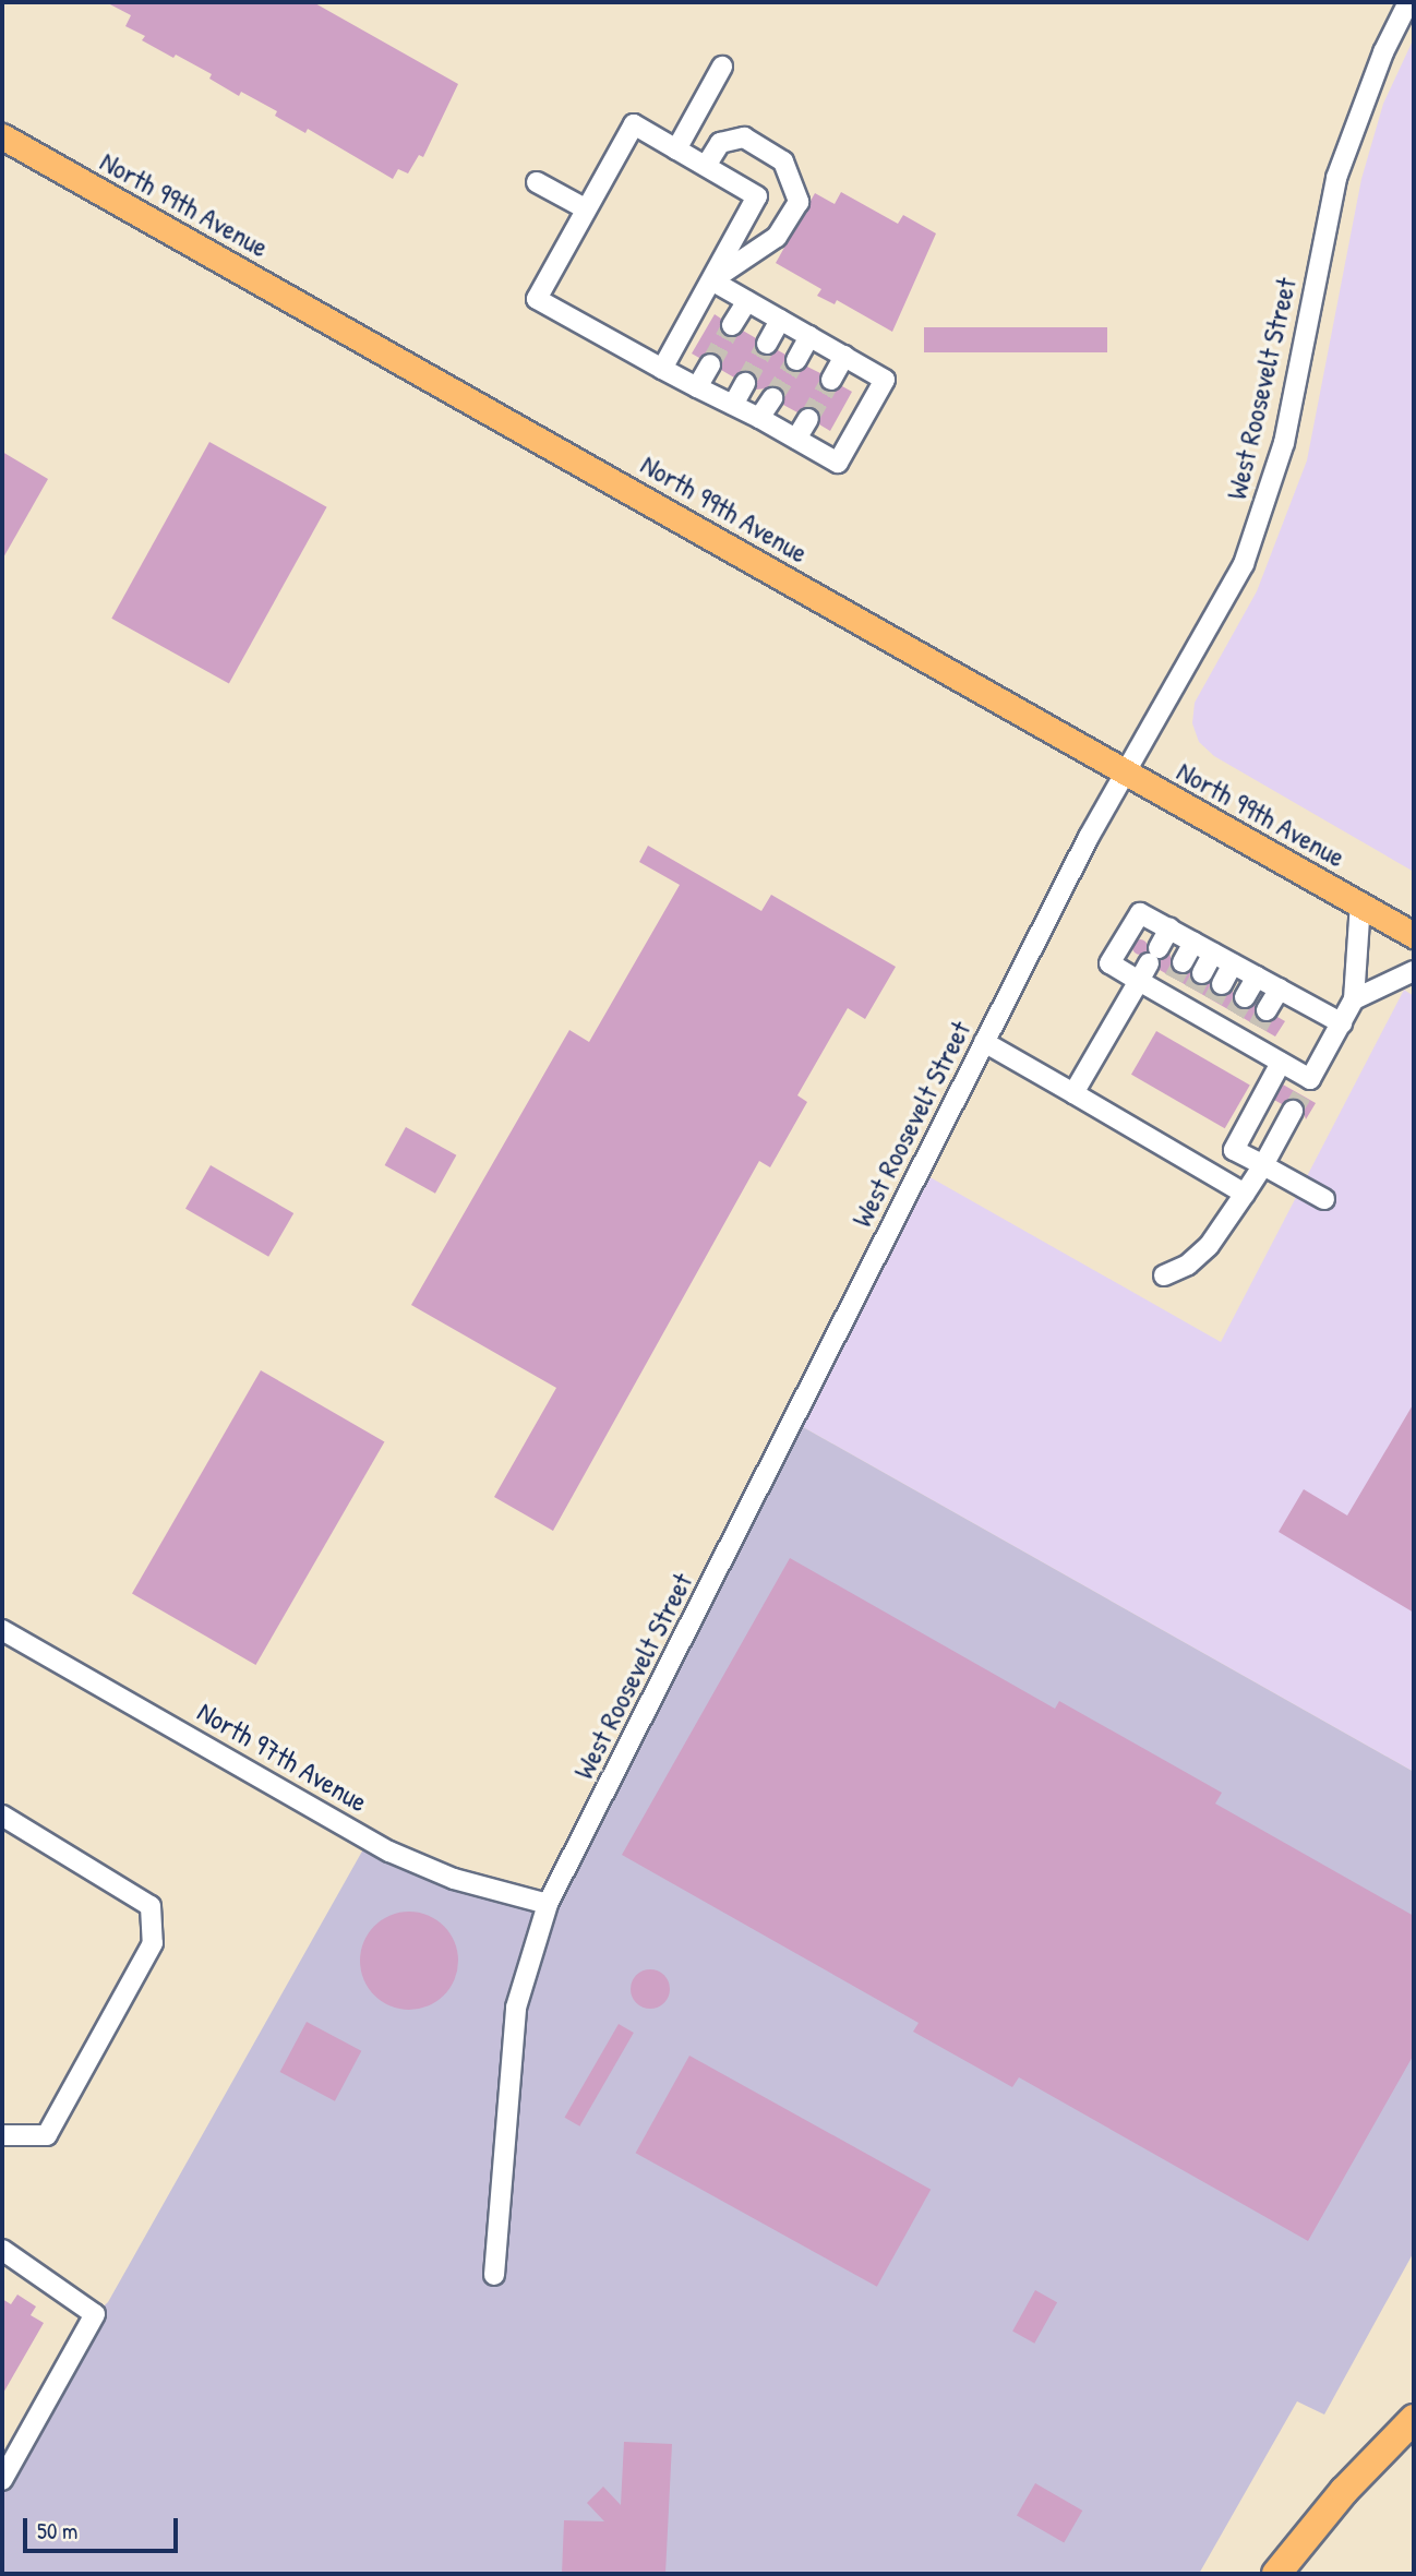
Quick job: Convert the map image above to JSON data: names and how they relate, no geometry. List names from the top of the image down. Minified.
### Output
{"streets":{"main road":["North 99th Avenue"],"street":["West Roosevelt Street","North 97th Avenue"]},"crossings":[["North 99th Avenue","West Roosevelt Street"],["West Roosevelt Street","North 97th Avenue"]],"scale_bar":"50 m"}
